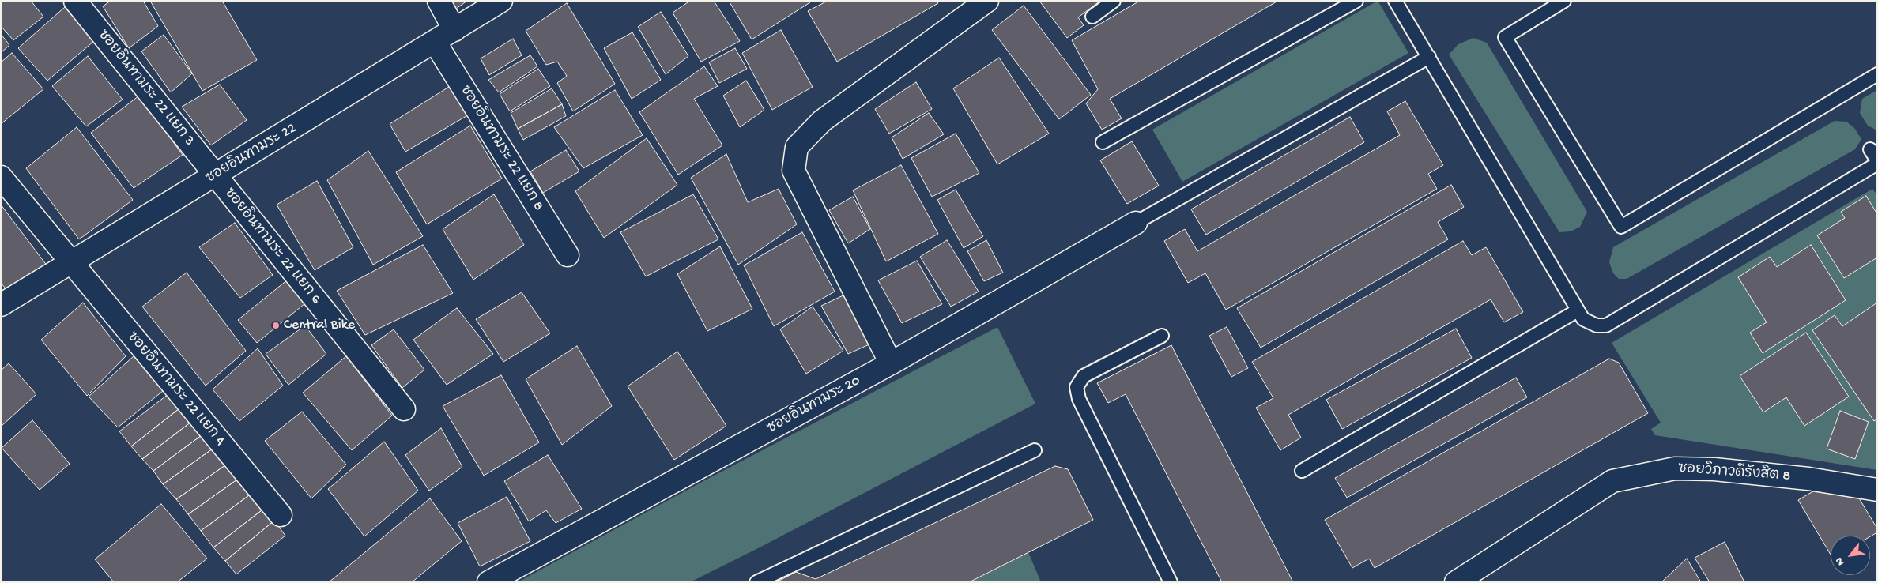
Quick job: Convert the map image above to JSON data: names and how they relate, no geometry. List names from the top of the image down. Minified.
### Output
{"streets":{"street":["ซอยอินทามระ 22 แยก 3","ซอยอินทามระ 22 แยก 8","ซอยอินทามระ 22","ซอยอินทามระ 22 แยก 6","ซอยอินทามระ 22 แยก 4","ซอยอินทามระ 20","ซอยวิภาวดีรังสิต 8"]},"crossings":[["ซอยอินทามระ 22 แยก 3","ซอยอินทามระ 22"],["ซอยอินทามระ 22 แยก 3","ซอยอินทามระ 22 แยก 6"],["ซอยอินทามระ 22 แยก 8","ซอยอินทามระ 22"],["ซอยอินทามระ 22","ซอยอินทามระ 22 แยก 6"],["ซอยอินทามระ 22","ซอยอินทามระ 22 แยก 4"]],"places":["Central Bike"],"north":"bottom left"}
